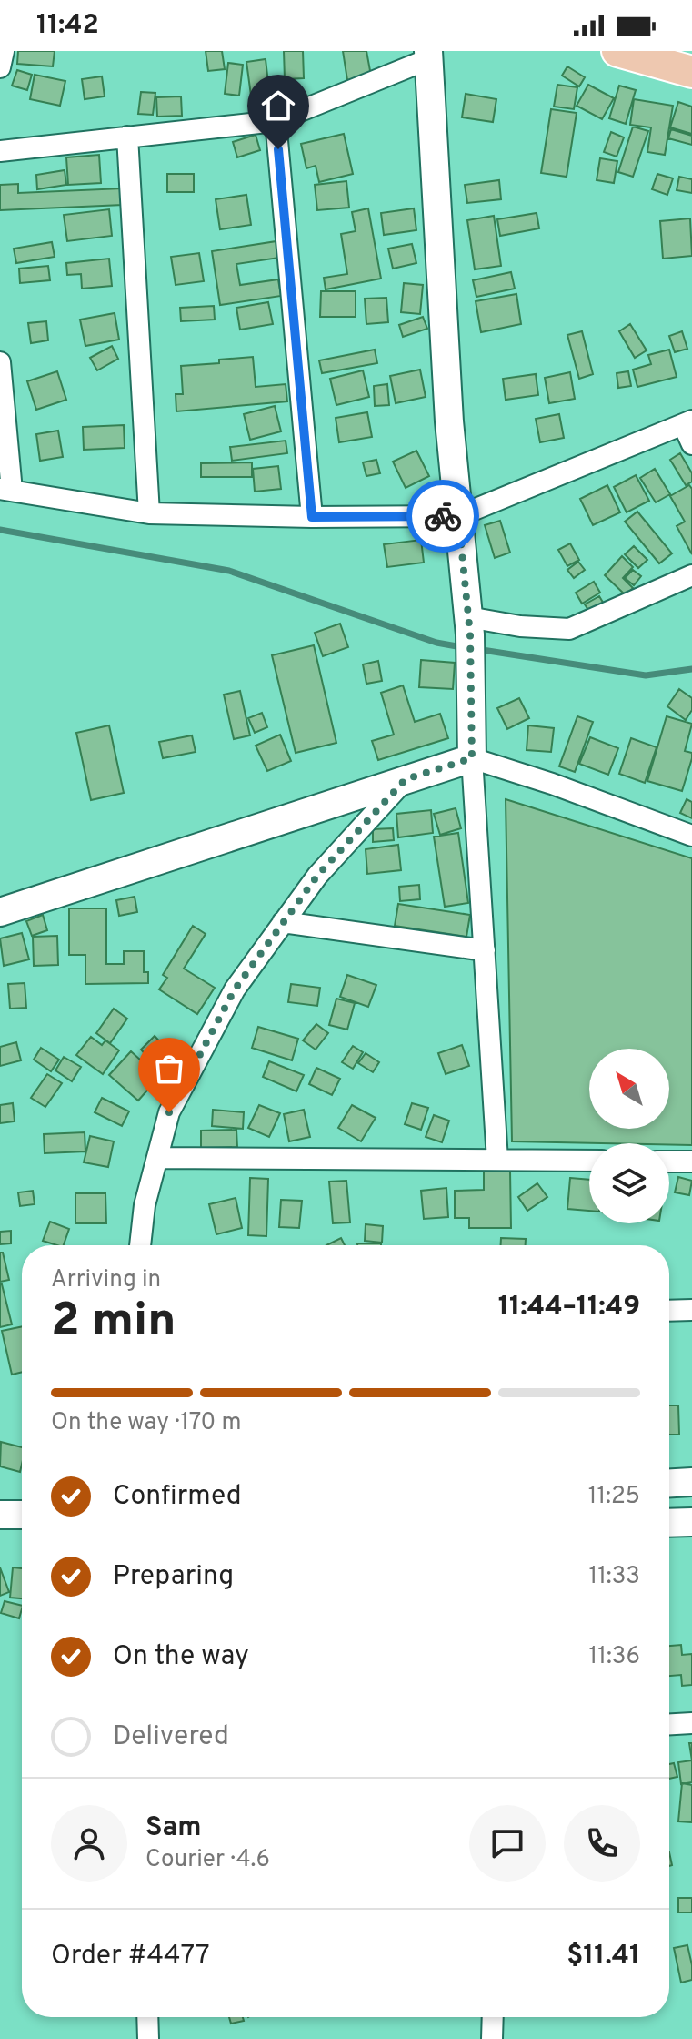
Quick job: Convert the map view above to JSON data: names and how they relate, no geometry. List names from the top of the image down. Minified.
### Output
{"north":"top left","page":{"status":"11:42","heading":["2 min","Arriving in","11:44–11:49"],"panel":["Sam","Courier · 4.6","Order #4477","$11.41"],"bar":"On the way · 170 m","list":[["Confirmed","11:25"],["Preparing","11:33"],["On the way","11:36"],"Delivered"]}}
